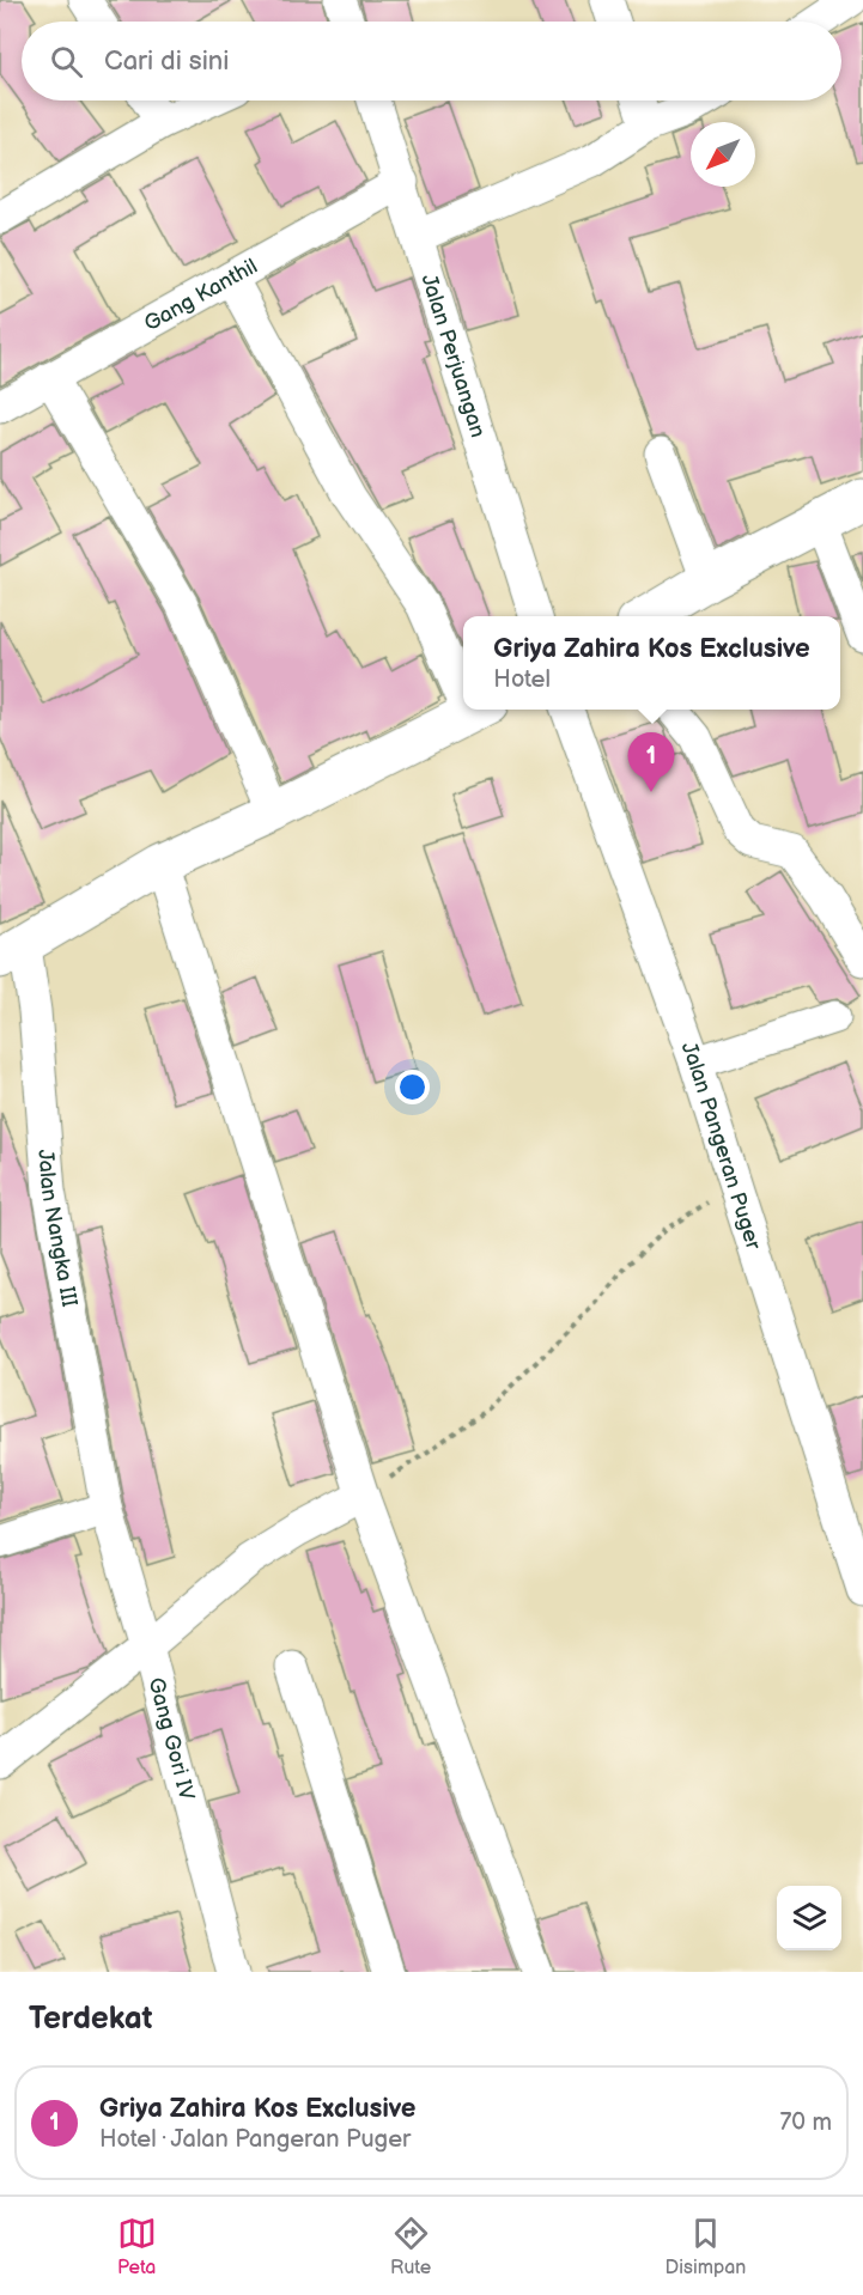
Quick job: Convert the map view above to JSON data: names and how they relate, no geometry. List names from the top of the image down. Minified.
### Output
{"streets":{"street":["Gang Kanthil","Jalan Perjuangan","Jalan Pangeran Puger","Jalan Nangka III","Gang Gori IV"]},"crossings":[["Gang Kanthil","Jalan Perjuangan"],["Jalan Nangka III","Gang Gori IV"]],"north":"bottom left","page":{"search":"Cari di sini","popup":["Griya Zahira Kos Exclusive","Hotel"],"pins":"1","heading":"Terdekat","list":[{"mark":"1","name":"Griya Zahira Kos Exclusive","note":"Hotel · Jalan Pangeran Puger","value":"70 m"}],"nav":["Peta","Rute","Disimpan"]}}
